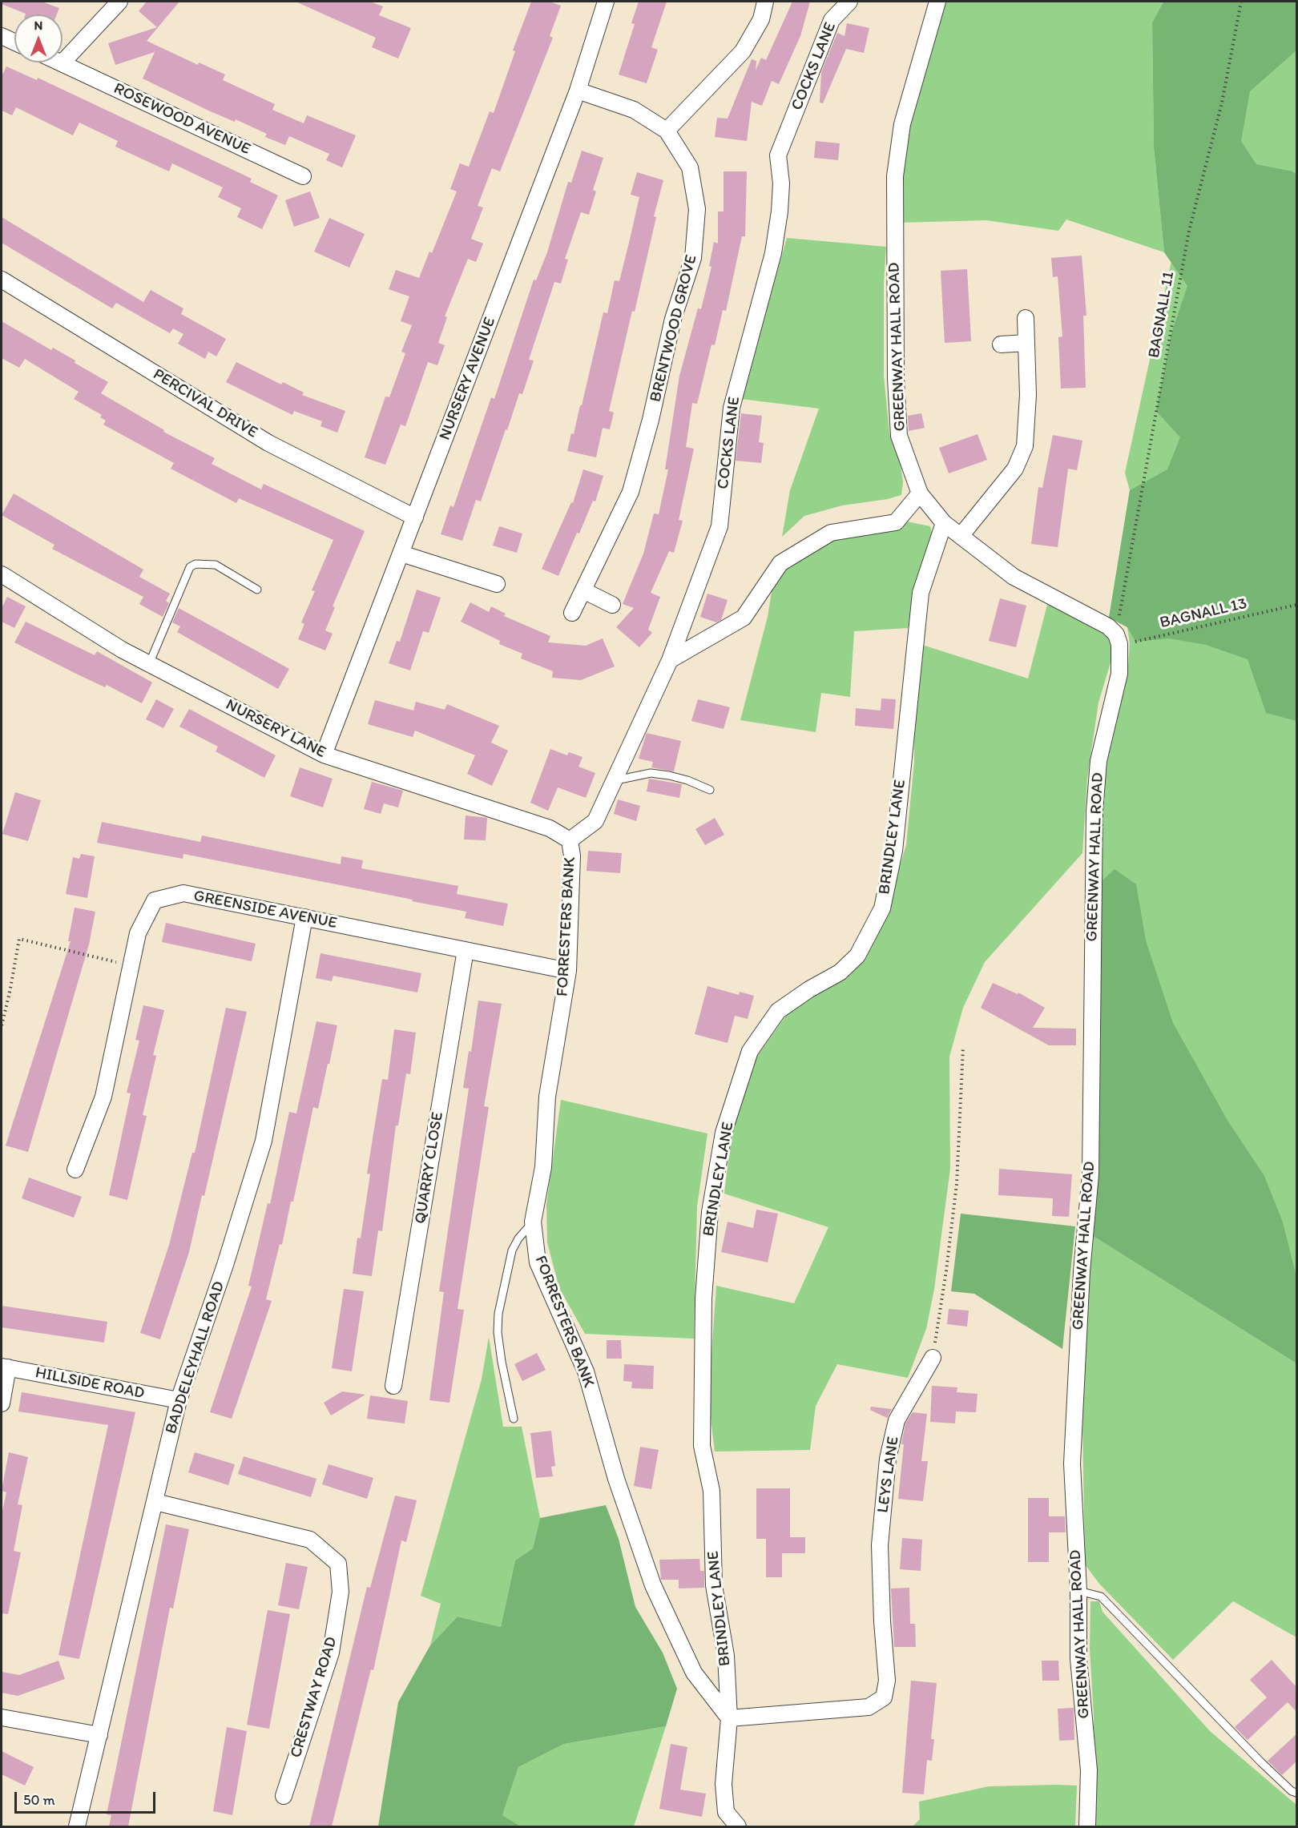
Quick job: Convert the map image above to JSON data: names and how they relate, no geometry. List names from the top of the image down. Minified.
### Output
{"streets":{"street":["COCKS LANE","ROSEWOOD AVENUE","BRENTWOOD GROVE","GREENWAY HALL ROAD","NURSERY AVENUE","PERCIVAL DRIVE","NURSERY LANE","BRINDLEY LANE","GREENSIDE AVENUE","FORRESTERS BANK","QUARRY CLOSE","BADDELEYHALL ROAD","HILLSIDE ROAD","LEYS LANE","CRESTWAY ROAD"],"path":["BAGNALL 11","BAGNALL 13"]},"crossings":[["COCKS LANE","NURSERY LANE"],["COCKS LANE","FORRESTERS BANK"],["BAGNALL 11","GREENWAY HALL ROAD"],["BAGNALL 11","BAGNALL 13"],["BRENTWOOD GROVE","NURSERY AVENUE"],["GREENWAY HALL ROAD","BAGNALL 13"],["GREENWAY HALL ROAD","BRINDLEY LANE"],["NURSERY AVENUE","PERCIVAL DRIVE"],["NURSERY AVENUE","NURSERY LANE"],["NURSERY LANE","FORRESTERS BANK"],["BRINDLEY LANE","FORRESTERS BANK"],["BRINDLEY LANE","LEYS LANE"],["GREENSIDE AVENUE","FORRESTERS BANK"],["GREENSIDE AVENUE","QUARRY CLOSE"],["GREENSIDE AVENUE","BADDELEYHALL ROAD"],["FORRESTERS BANK","LEYS LANE"],["BADDELEYHALL ROAD","HILLSIDE ROAD"],["BADDELEYHALL ROAD","CRESTWAY ROAD"]],"scale_bar":"50 m","north":"top"}
